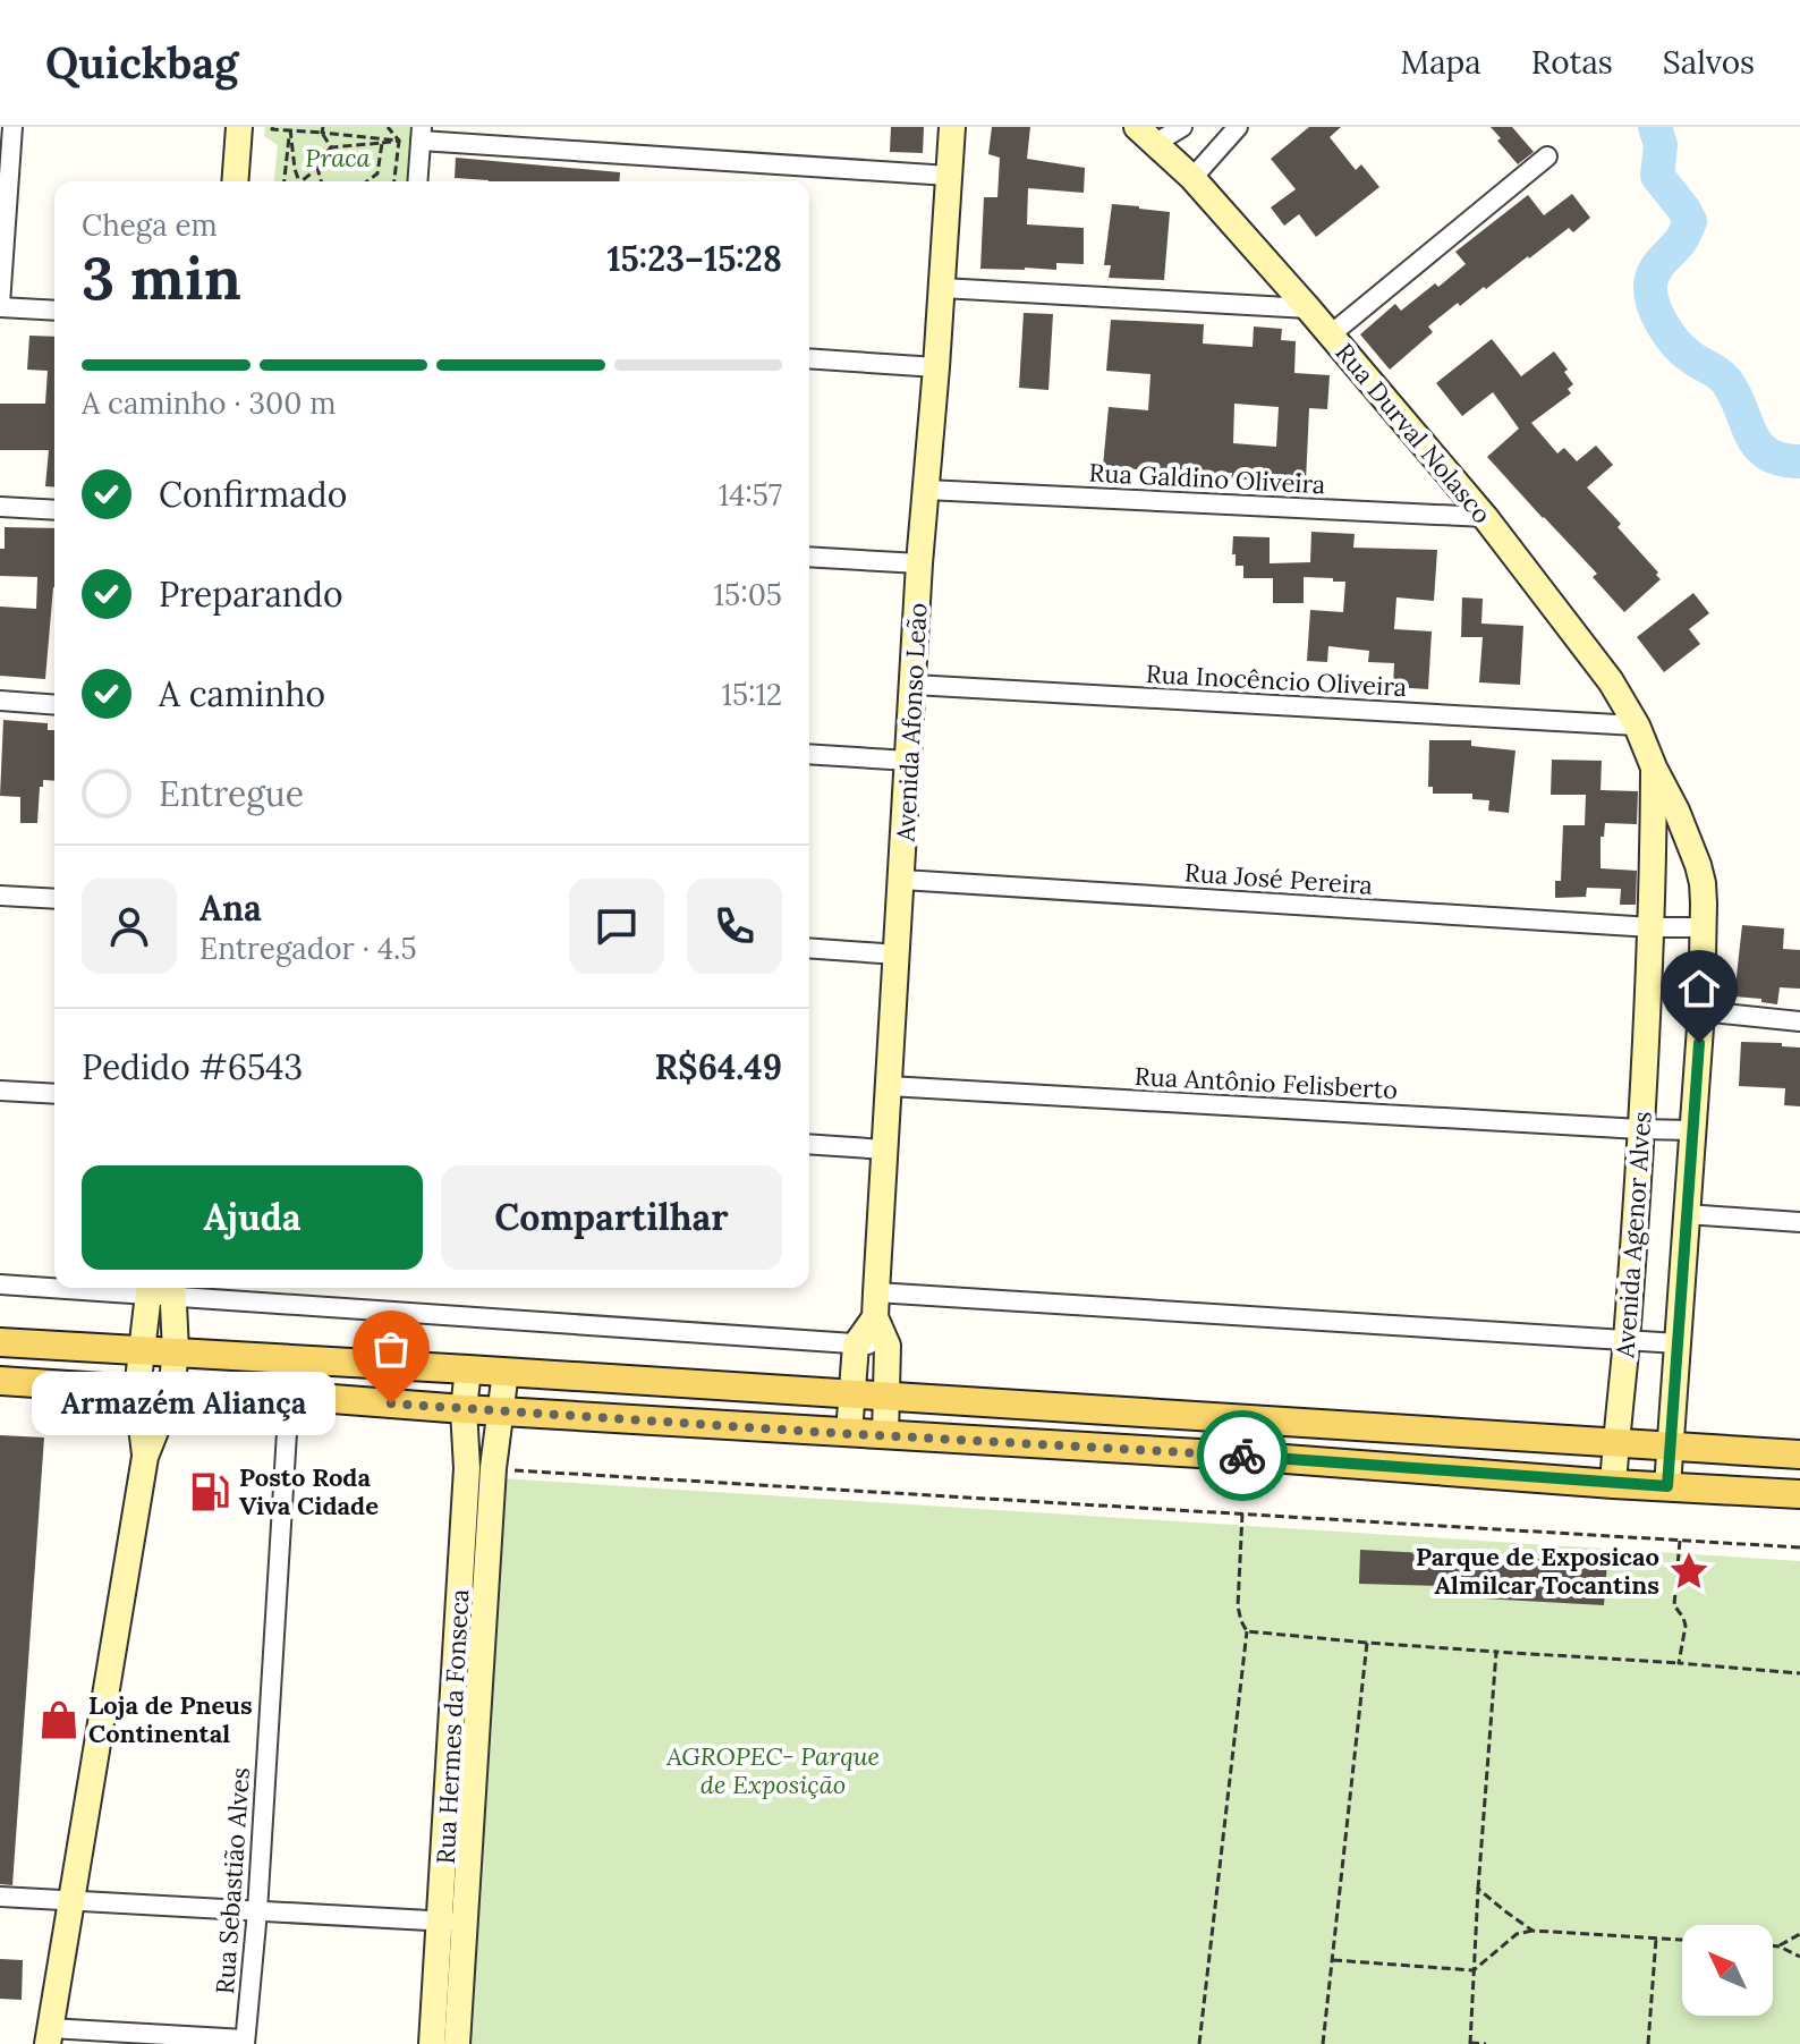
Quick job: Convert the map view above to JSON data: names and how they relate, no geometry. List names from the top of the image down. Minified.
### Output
{"streets":{"street":["Rua Durval Nolasco","Rua Galdino Oliveira","Rua Inocêncio Oliveira","Avenida Afonso Leão","Rua José Pereira","Rua Antônio Felisberto","Avenida Agenor Alves","Rua Hermes da Fonseca","Rua Sebastião Alves"]},"crossings":[["Rua Durval Nolasco","Rua Galdino Oliveira"],["Rua Durval Nolasco","Rua Inocêncio Oliveira"],["Rua Durval Nolasco","Rua José Pereira"],["Rua Durval Nolasco","Rua Antônio Felisberto"],["Rua Durval Nolasco","Avenida Agenor Alves"],["Rua Galdino Oliveira","Avenida Afonso Leão"],["Rua Inocêncio Oliveira","Avenida Afonso Leão"],["Avenida Afonso Leão","Rua José Pereira"],["Avenida Afonso Leão","Rua Antônio Felisberto"],["Rua José Pereira","Avenida Agenor Alves"],["Rua Antônio Felisberto","Avenida Agenor Alves"]],"parks":["Praca","AGROPEC- Parque de Exposição"],"places":{"other":["Armazém Aliança"],"fuel station":["Posto Roda Viva Cidade"],"place":["Parque de Exposicao Almilcar Tocantins"],"shop":["Loja de Pneus Continental"]},"north":"top left","page":{"header":"Quickbag","nav":["Mapa","Rotas","Salvos"],"heading":["3 min","Chega em","15:23–15:28"],"panel":["Ana","Entregador · 4.5","Pedido #6543","R$64.49"],"bar":"A caminho · 300 m","list":[["Confirmado","14:57"],["Preparando","15:05"],["A caminho","15:12"],"Entregue"],"buttons":["Ajuda","Compartilhar"],"bubble":"Armazém Aliança"}}
